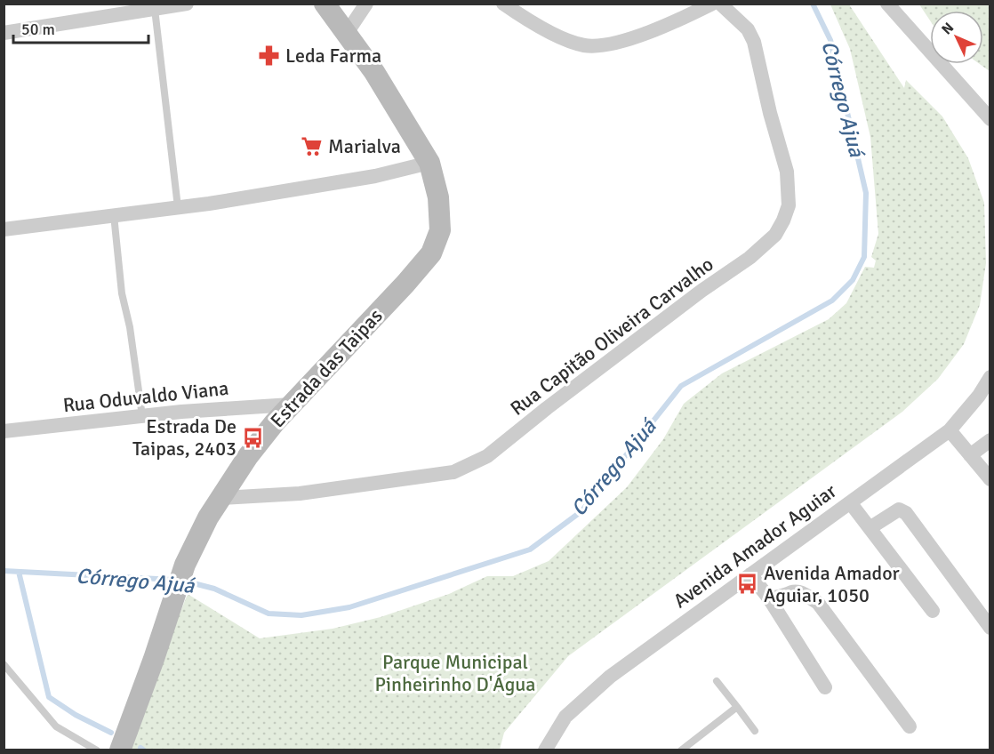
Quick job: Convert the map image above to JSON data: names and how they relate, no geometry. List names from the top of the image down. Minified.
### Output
{"streets":{"main road":["Estrada das Taipas"],"street":["Rua Capitão Oliveira Carvalho","Rua Oduvaldo Viana","Avenida Amador Aguiar"]},"crossings":[["Rua Capitão Oliveira Carvalho","Estrada das Taipas"],["Estrada das Taipas","Rua Oduvaldo Viana"]],"water":["Córrego Ajuá"],"parks":["Parque Municipal Pinheirinho D'Água"],"places":{"pharmacy":["Leda Farma"],"supermarket":["Marialva"],"bus stop":["Estrada De Taipas, 2403","Avenida Amador Aguiar, 1050"]},"scale_bar":"50 m","north":"top left"}
